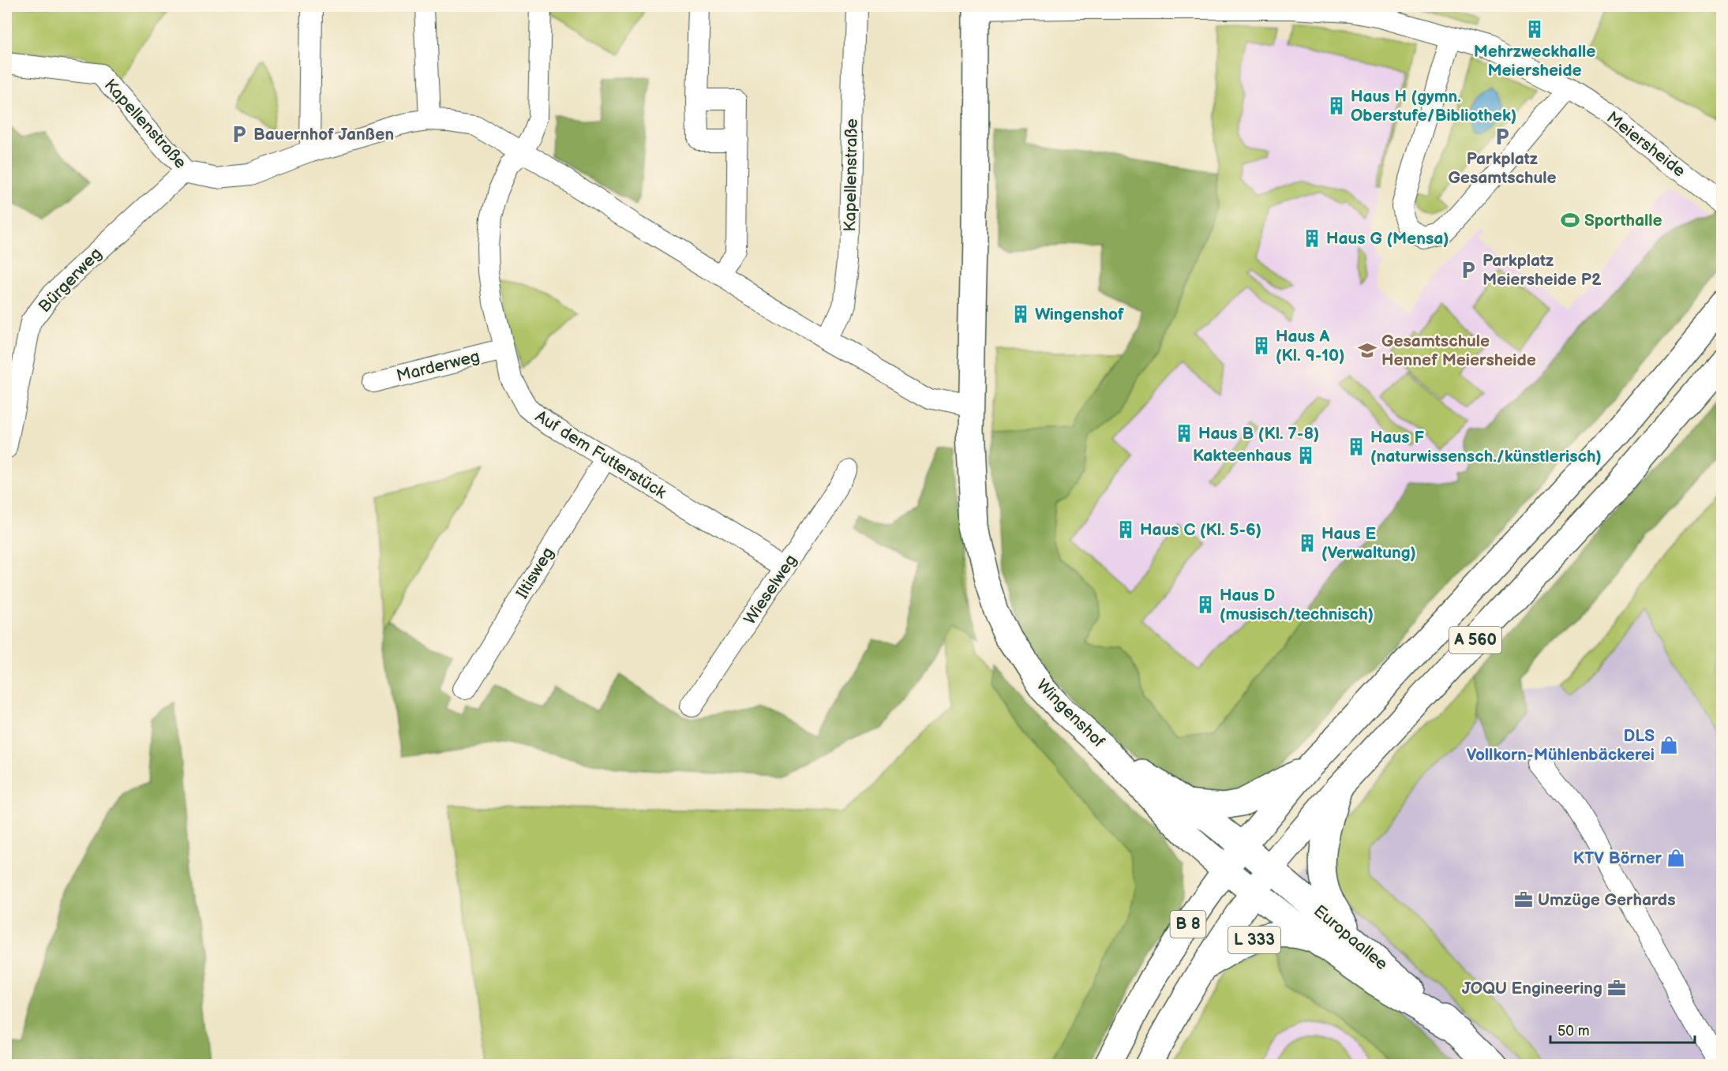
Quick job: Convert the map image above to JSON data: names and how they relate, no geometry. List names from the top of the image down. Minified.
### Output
{"streets":{"main road":["A 560","Wingenshof","B 8","Europaallee","L 333"],"street":["Kapellenstraße","Meiersheide","Bürgerweg","Marderweg","Auf dem Futterstück","Iltisweg","Wieselweg"]},"crossings":[["Kapellenstraße","Bürgerweg"],["Kapellenstraße","Auf dem Futterstück"],["Kapellenstraße","Wingenshof"],["Meiersheide","Wingenshof"],["Marderweg","Auf dem Futterstück"],["Auf dem Futterstück","Iltisweg"],["Auf dem Futterstück","Wieselweg"],["A 560","Wingenshof"],["A 560","B 8"],["A 560","Europaallee"],["Wingenshof","B 8"],["Wingenshof","Europaallee"],["B 8","Europaallee"],["B 8","L 333"],["Europaallee","L 333"]],"places":{"building":["Mehrzweckhalle Meiersheide","Haus H (gymn. Oberstufe/Bibliothek)","Haus G (Mensa)","Wingenshof","Haus A (Kl. 9-10)","Haus B (Kl. 7-8)","Haus F (naturwissensch./künstlerisch)","Kakteenhaus","Haus C (Kl. 5-6)","Haus E (Verwaltung)","Haus D (musisch/technisch)"],"parking":["Bauernhof Janßen","Parkplatz Gesamtschule","Parkplatz Meiersheide P2"],"sports":["Sporthalle"],"school or university":["Gesamtschule Hennef Meiersheide"],"shop":["DLS Vollkorn-Mühlenbäckerei","KTV Börner"],"office":["Umzüge Gerhards","JOQU Engineering"]},"scale_bar":"50 m"}
